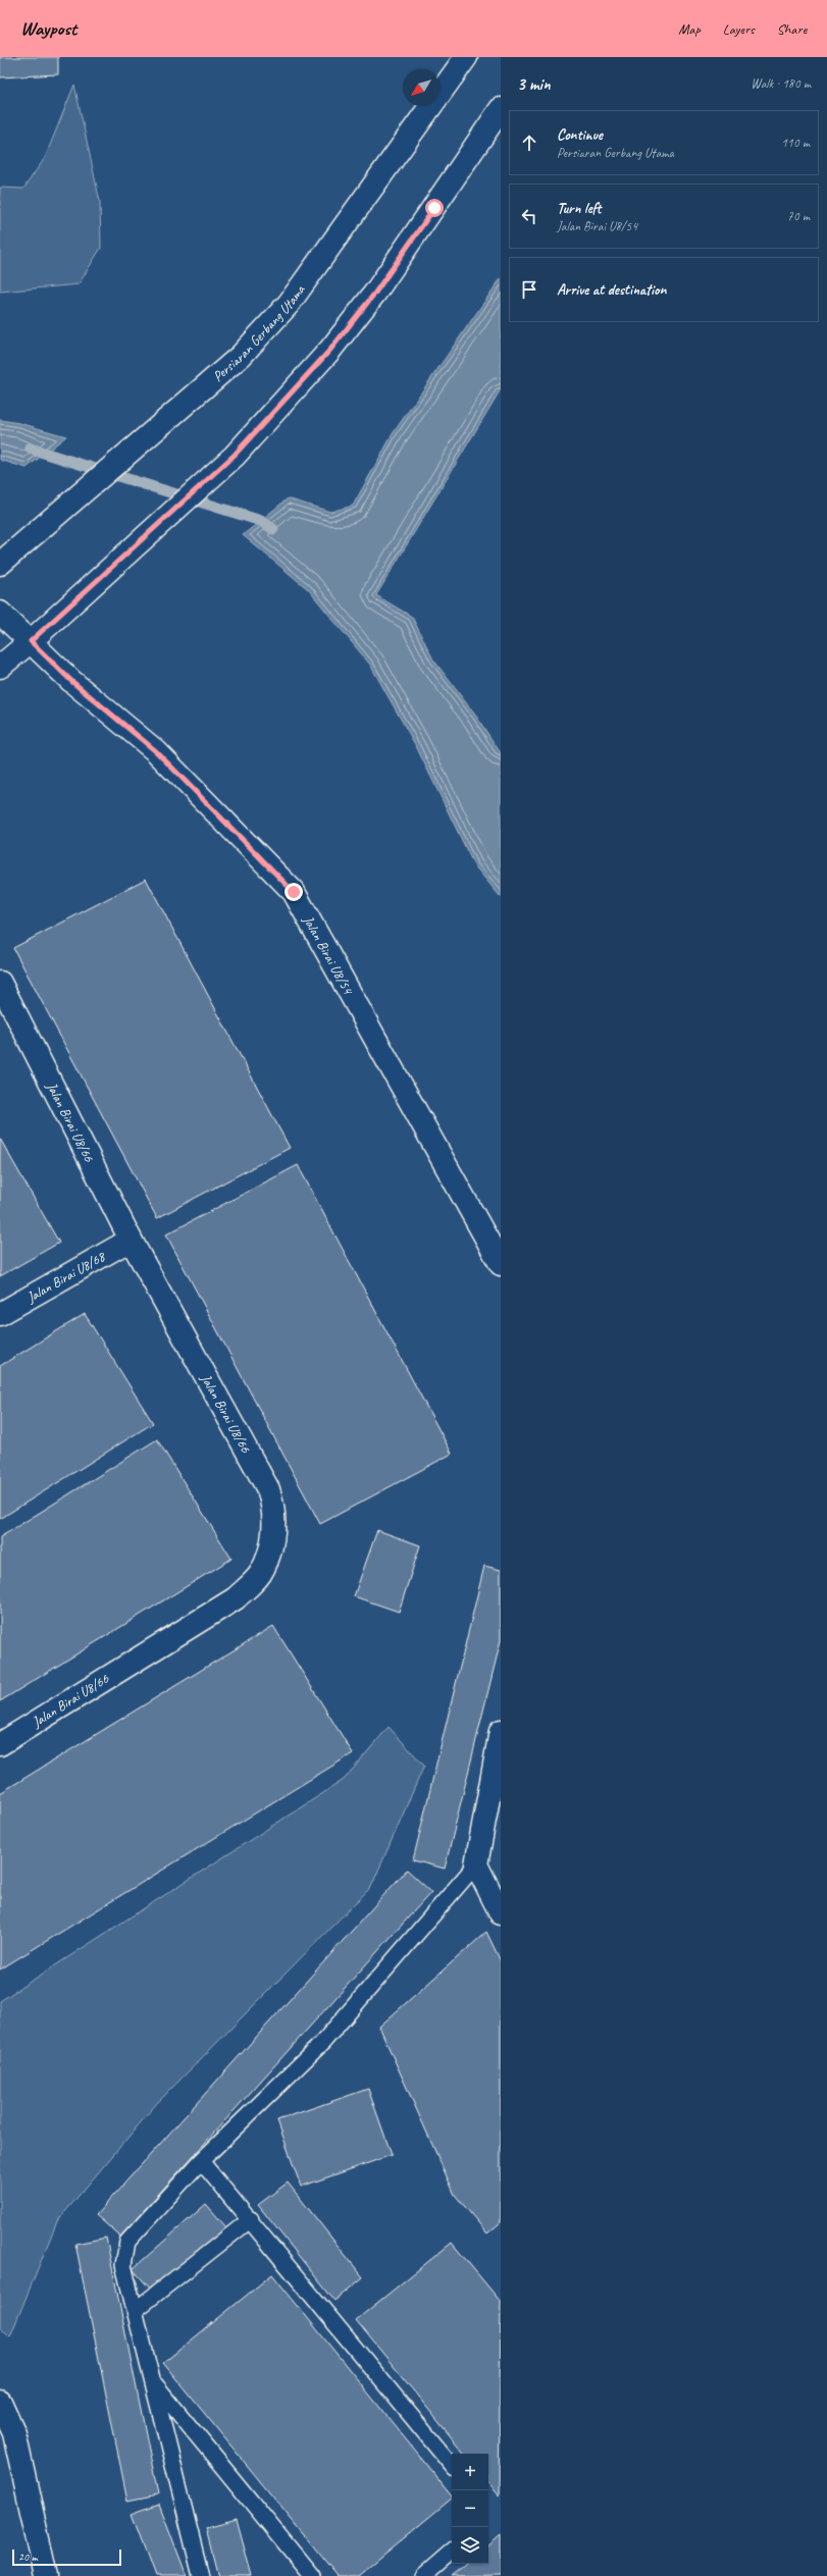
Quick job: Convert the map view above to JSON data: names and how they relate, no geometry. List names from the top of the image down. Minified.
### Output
{"streets":{"street":["Persiaran Gerbang Utama","Jalan Birai U8/54","Jalan Birai U8/66","Jalan Birai U8/68"]},"crossings":[["Jalan Birai U8/66","Jalan Birai U8/68"]],"scale_bar":"20 m","north":"bottom left","page":{"header":"Waypost","nav":["Map","Layers","Share"],"heading":["3 min","Walk · 180 m"],"list":[["Continue","Persiaran Gerbang Utama","110 m"],["Turn left","Jalan Birai U8/54","70 m"],"Arrive at destination"],"map_buttons":["+","−"],"scale":"20 m"}}
